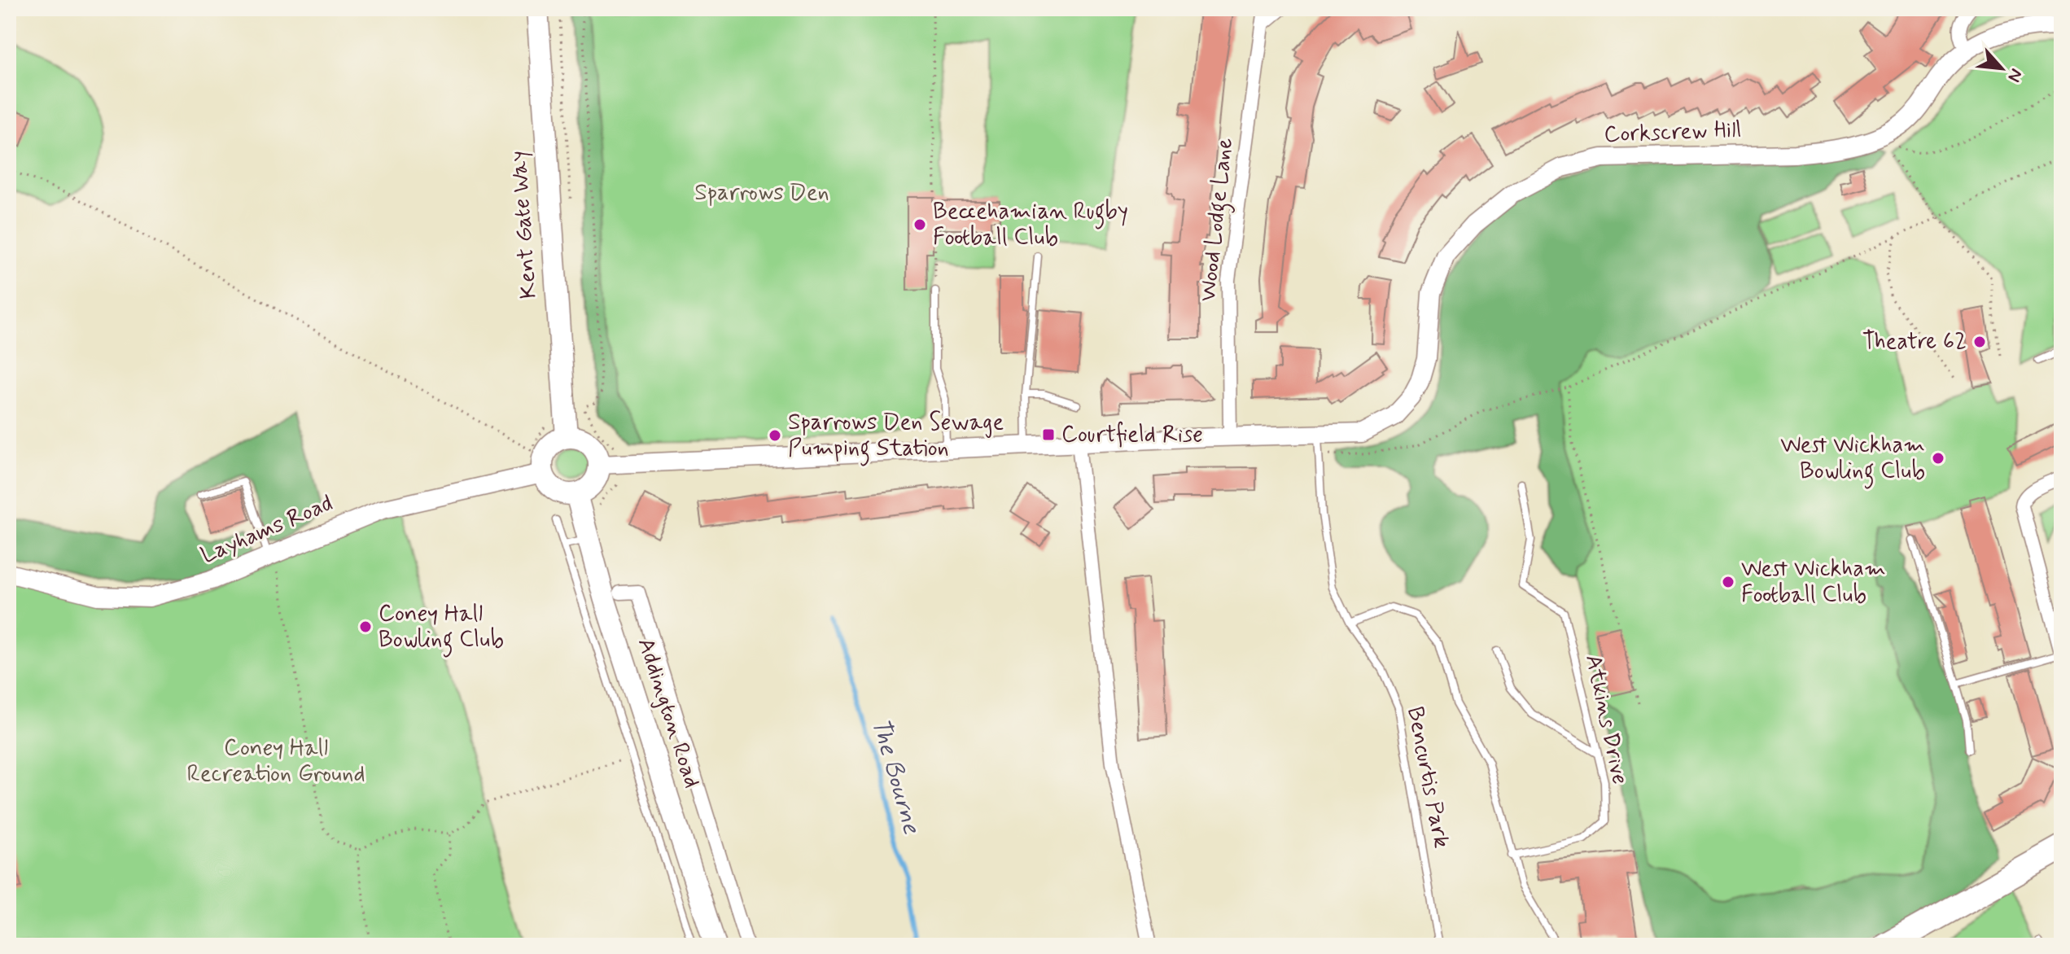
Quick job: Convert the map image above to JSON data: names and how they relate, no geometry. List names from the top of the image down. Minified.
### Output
{"streets":{"main road":["Kent Gate Way","Addington Road"],"street":["Corkscrew Hill","Wood Lodge Lane","Layhams Road"],"lane":["Atkins Drive","Bencurtis Park"]},"crossings":[["Corkscrew Hill","Wood Lodge Lane"],["Corkscrew Hill","Kent Gate Way"],["Corkscrew Hill","Layhams Road"],["Corkscrew Hill","Addington Road"],["Corkscrew Hill","Bencurtis Park"],["Kent Gate Way","Layhams Road"],["Kent Gate Way","Addington Road"],["Layhams Road","Addington Road"]],"water":["The Bourne"],"parks":["Sparrows Den","Coney Hall Recreation Ground"],"places":{"other":["Beccehamian Rugby Football Club","Theatre 62","Sparrows Den Sewage Pumping Station","West Wickham Bowling Club","West Wickham Football Club","Coney Hall Bowling Club"],"transit":["Courtfield Rise"]},"north":"bottom right"}
